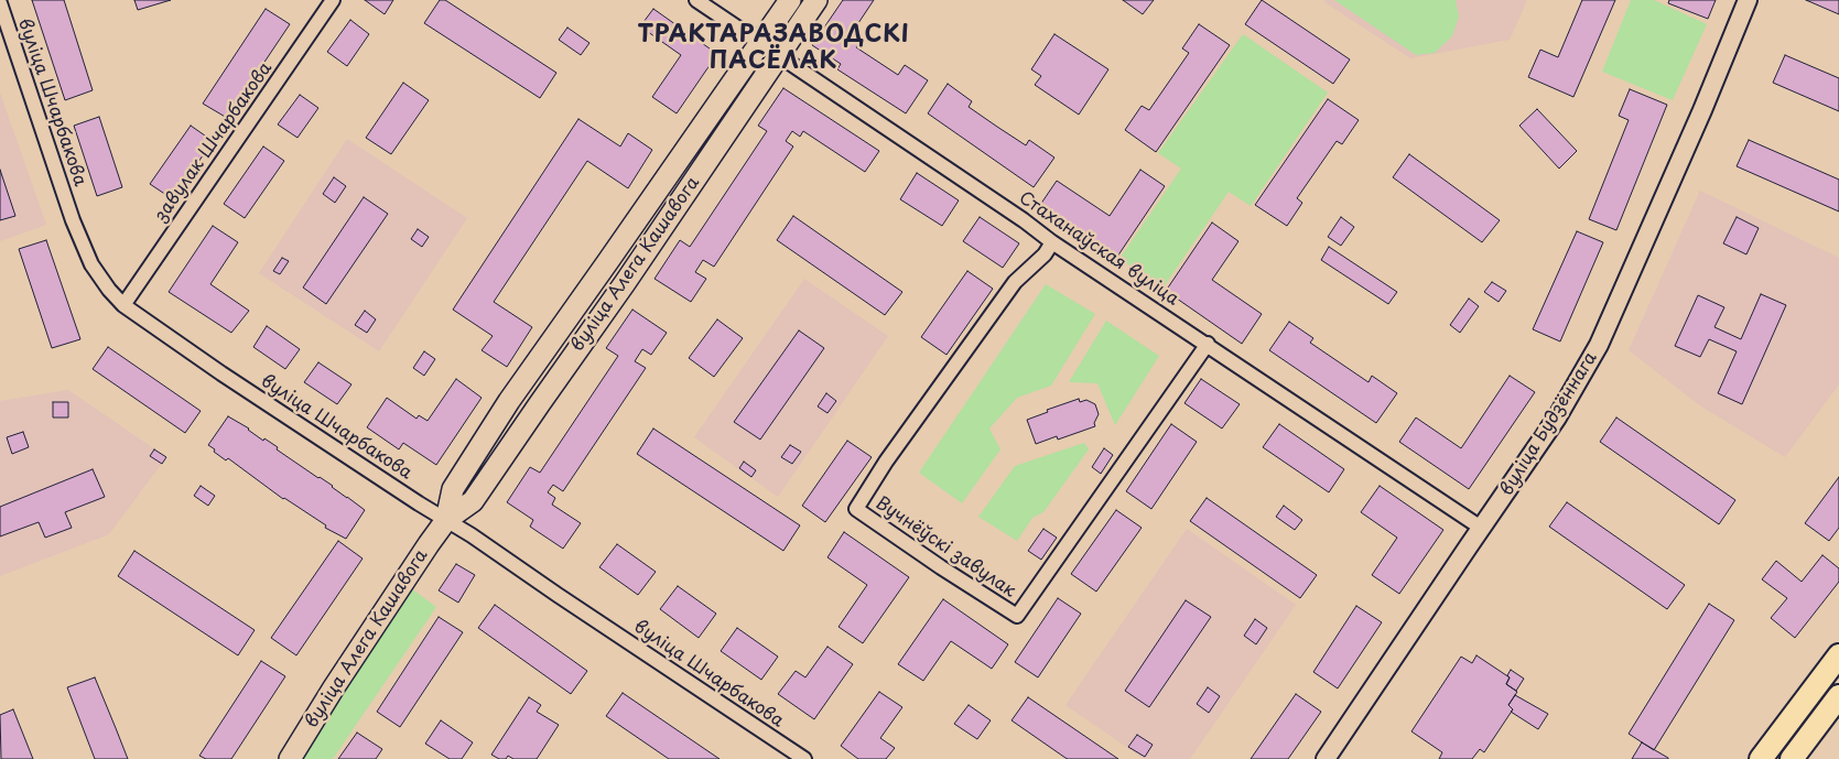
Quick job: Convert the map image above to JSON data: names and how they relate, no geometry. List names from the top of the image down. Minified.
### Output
{"streets":{"main road":["вуліца Алега Кашавога"],"street":["вуліца Шчарбакова","завулак Шчарбакова","Стаханаўская вуліца","вуліца Будзённага","Вучнёўскі завулак"]},"crossings":[["вуліца Шчарбакова","завулак Шчарбакова"],["вуліца Шчарбакова","вуліца Алега Кашавога"],["Стаханаўская вуліца","вуліца Алега Кашавога"],["Стаханаўская вуліца","вуліца Будзённага"],["Стаханаўская вуліца","Вучнёўскі завулак"]],"districts":["ТРАКТАРАЗАВОДСКІ ПАСЁЛАК"]}
